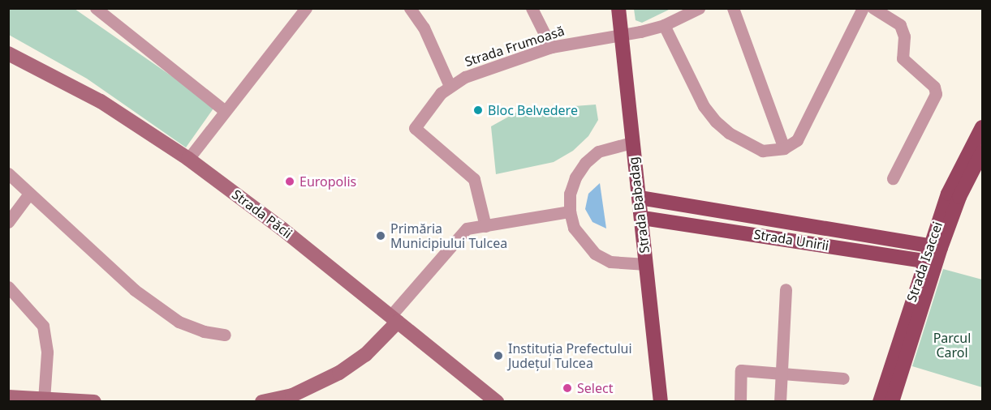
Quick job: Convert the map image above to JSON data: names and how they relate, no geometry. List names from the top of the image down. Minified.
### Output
{"streets":{"main road":["Strada Babadag","Strada Unirii","Strada Isaccei"],"street":["Strada Frumoasă","Strada Păcii"]},"crossings":[["Strada Frumoasă","Strada Babadag"],["Strada Babadag","Strada Unirii"],["Strada Unirii","Strada Isaccei"]],"parks":["Parcul Carol"],"places":["Bloc Belvedere","Europolis","Primăria Municipiului Tulcea","Instituția Prefectului Județul Tulcea","Select"]}
